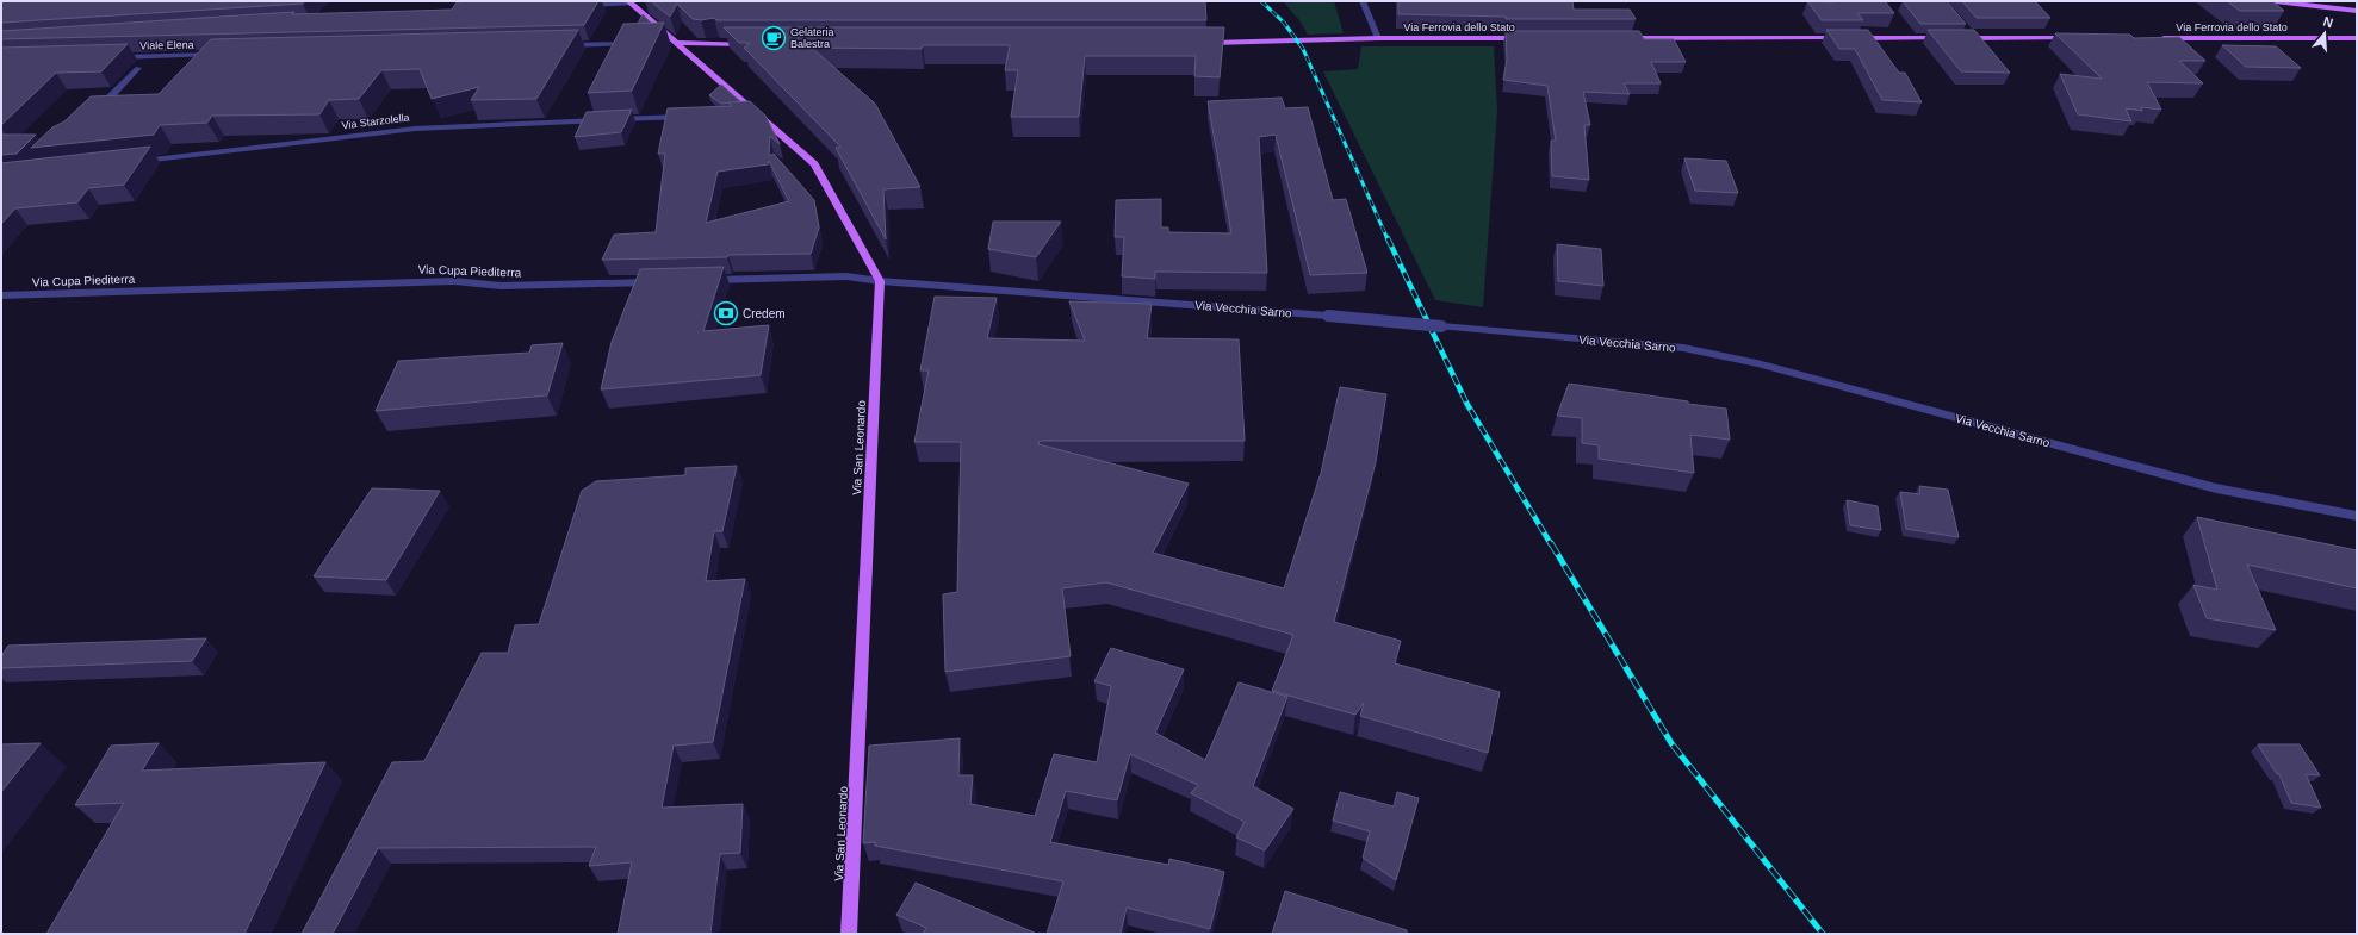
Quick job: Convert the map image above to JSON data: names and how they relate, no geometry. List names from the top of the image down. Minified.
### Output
{"streets":{"main road":["Via Ferrovia dello Stato","Via San Leonardo"],"street":["Viale Elena","Via Starzolella","Via Cupa Piediterra","Via Vecchia Sarno"]},"crossings":[["Via Vecchia Sarno","Via San Leonardo"]],"places":{"cafe":["Gelateria Balestra"],"bank":["Credem"]},"north":"top"}
